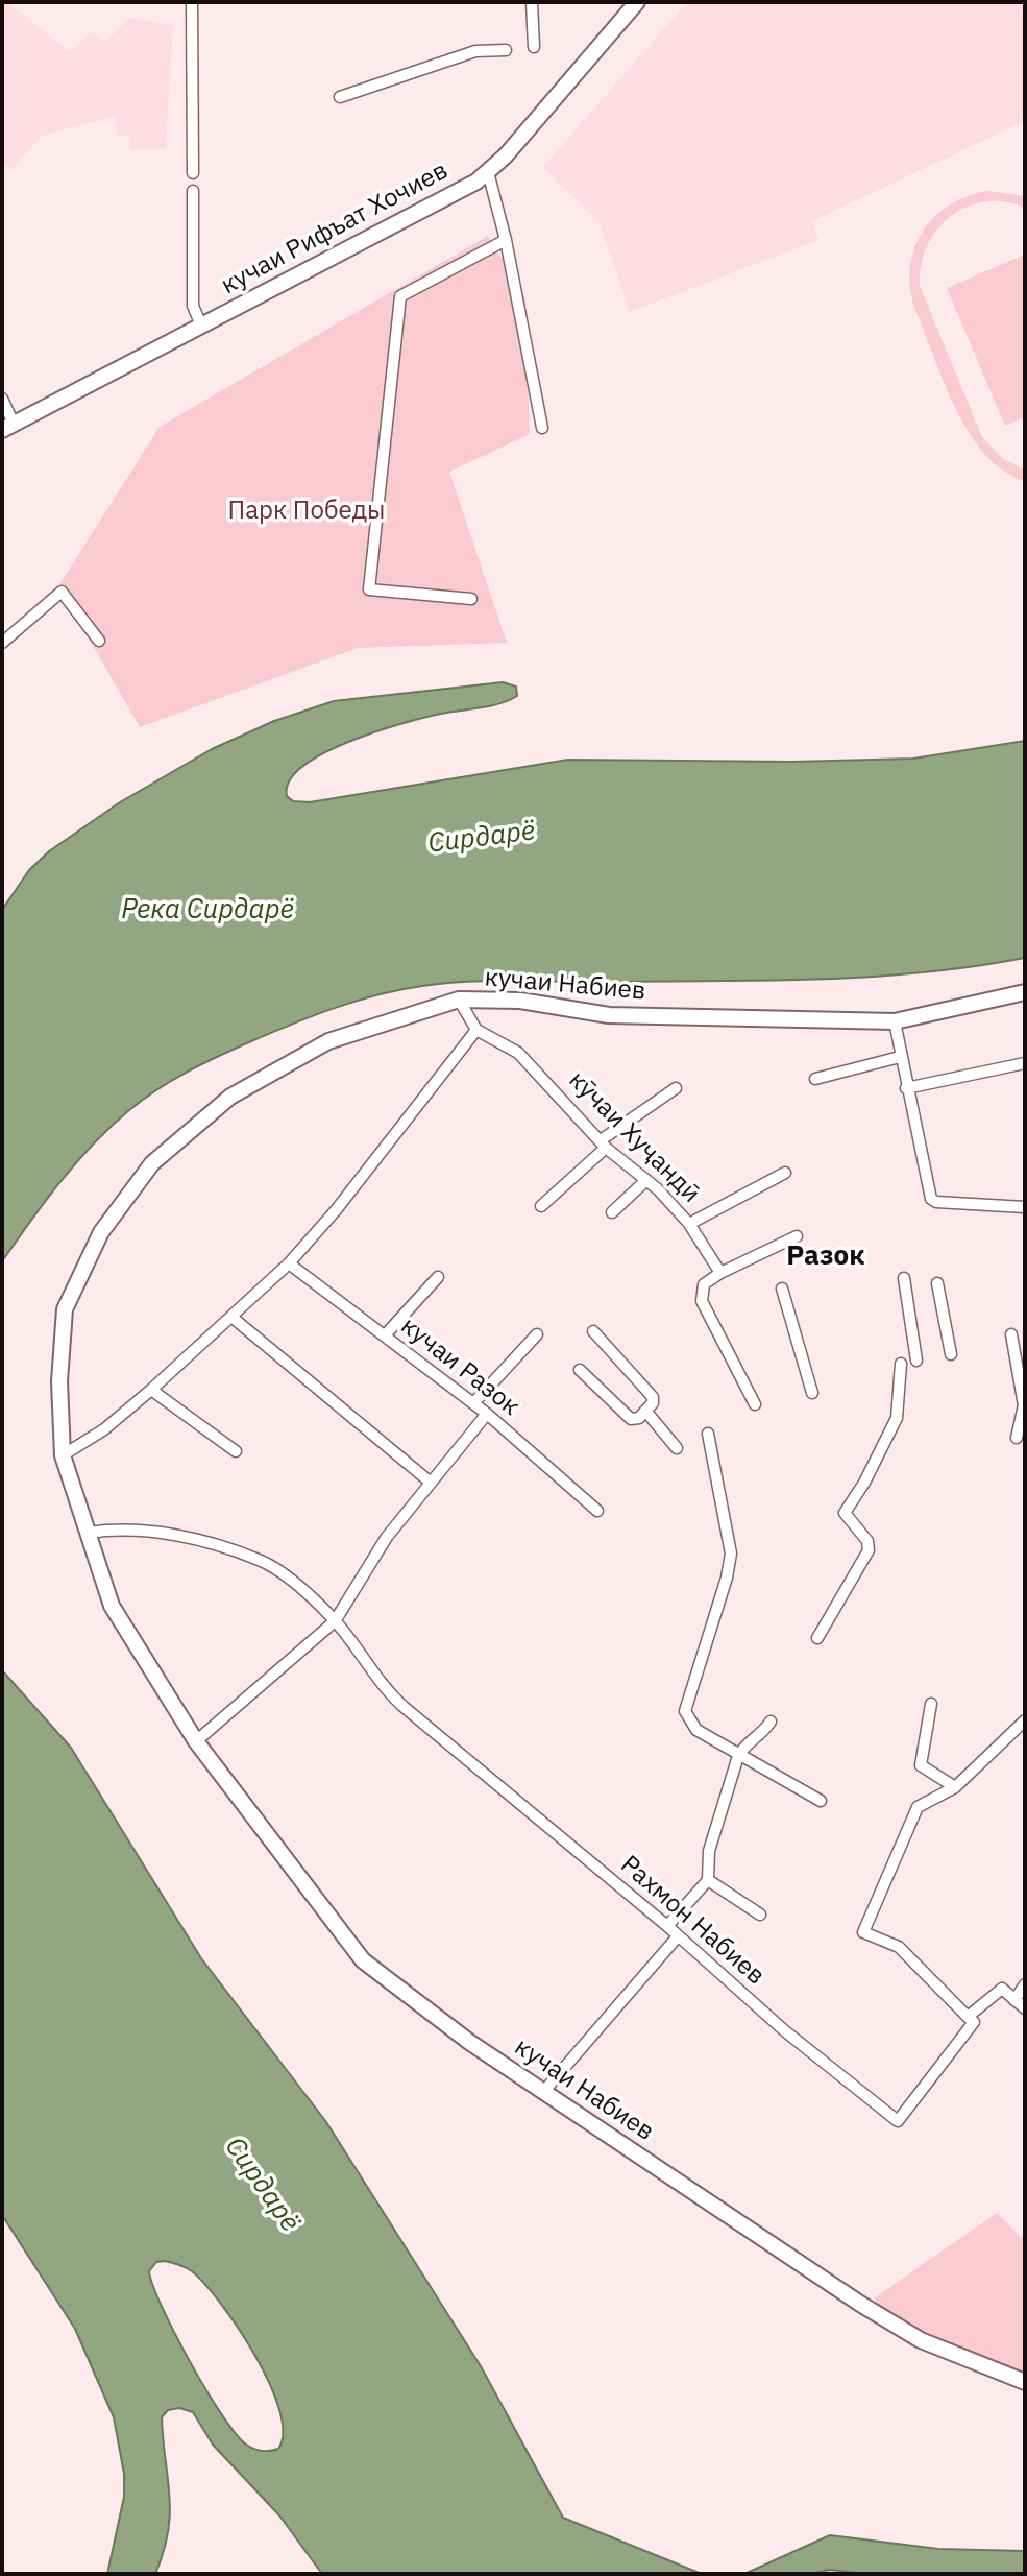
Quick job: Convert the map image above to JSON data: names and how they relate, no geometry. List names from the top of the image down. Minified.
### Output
{"streets":{"main road":["кучаи Рифъат Хочиев","кучаи Набиев"],"street":["кӯчаи Хуҷандӣ","кучаи Разок","Рахмон Набиев"]},"crossings":[["кучаи Набиев","кӯчаи Хуҷандӣ"],["кучаи Набиев","кучаи Разок"]],"districts":["Разок"],"water":["Сирдарё","Река Сирдарё"],"parks":["Парк Победы"]}
